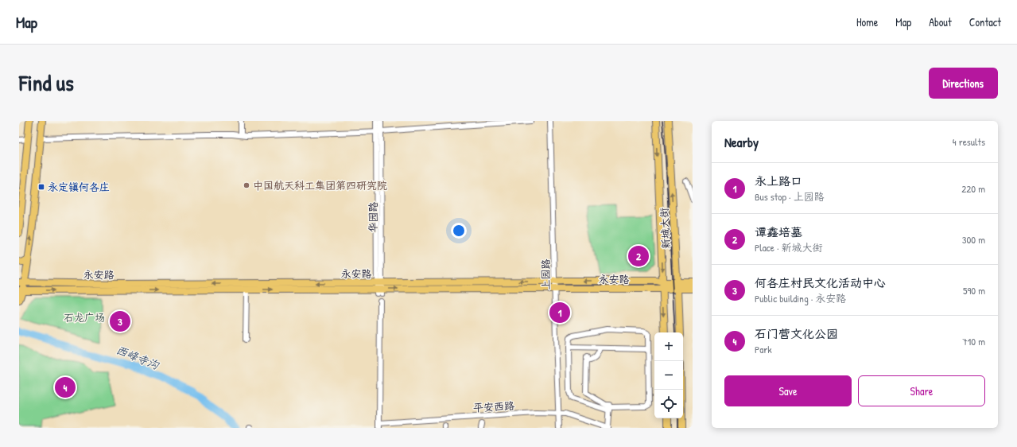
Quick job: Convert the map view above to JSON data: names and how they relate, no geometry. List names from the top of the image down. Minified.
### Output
{"streets":{"main road":["新城大街","永安路"],"street":["华园路","上园路","平安西路"]},"crossings":[["华园路","永安路"],["新城大街","永安路"],["永安路","上园路"],["上园路","平安西路"]],"water":["西峰寺沟"],"parks":["石龙广场"],"places":{"other":["中国航天科工集团第四研究院"],"transit":["永定镇何各庄"]},"page":{"header":"Map","nav":["Home","Map","About","Contact"],"title":"Find us","buttons":["Directions",["Save","Share"]],"heading":["Nearby","4 results"],"list":[{"mark":"1","name":"永上路口","note":"Bus stop · 上园路","value":"220 m"},{"mark":"2","name":"谭鑫培墓","note":"Place · 新城大街","value":"300 m"},{"mark":"3","name":"何各庄村民文化活动中心","note":"Public building · 永安路","value":"590 m"},{"mark":"4","name":"石门营文化公园","note":"Park","value":"710 m"}],"pins":["2","1","3","4"],"map_buttons":["+","−"]}}
